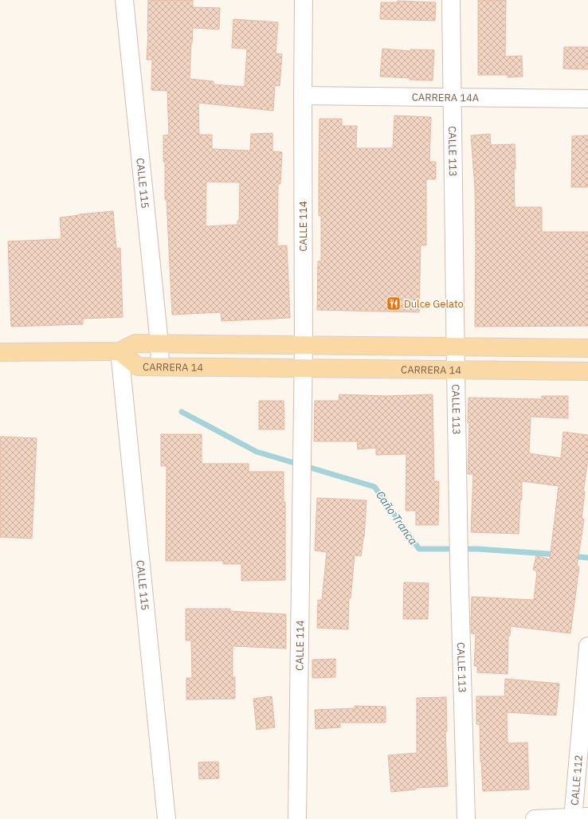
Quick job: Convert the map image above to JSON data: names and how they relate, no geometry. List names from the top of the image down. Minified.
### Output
{"streets":{"main road":["CARRERA 14"],"street":["CARRERA 14A","CALLE 113","CALLE 115","CALLE 114","CALLE 112"]},"crossings":[["CARRERA 14A","CALLE 113"],["CARRERA 14A","CALLE 114"],["CALLE 113","CARRERA 14"],["CALLE 115","CARRERA 14"],["CALLE 114","CARRERA 14"]],"water":["Caño Tranca"],"places":{"restaurant":["Dulce Gelato"]}}
